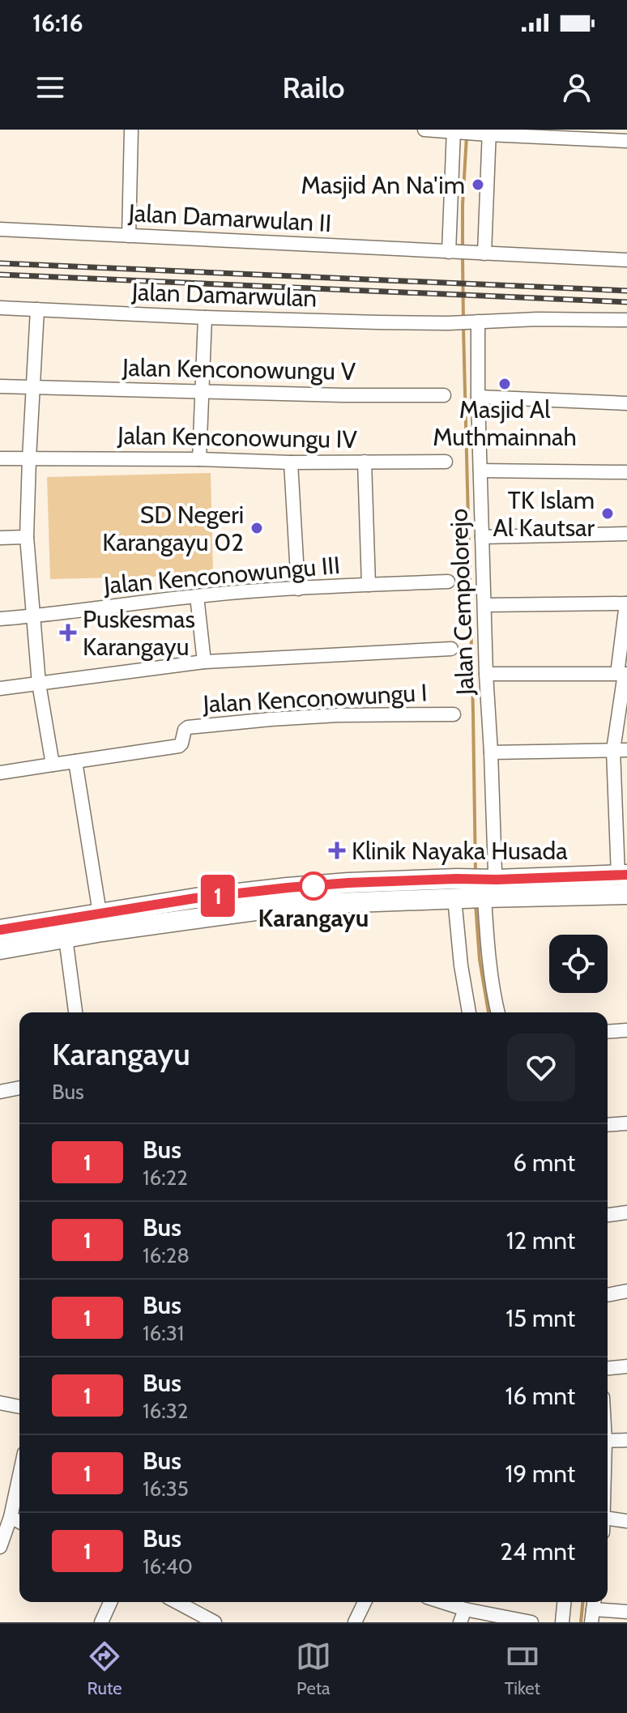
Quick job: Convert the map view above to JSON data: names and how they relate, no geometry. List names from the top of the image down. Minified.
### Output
{"streets":{"street":["Jalan Damarwulan II","Jalan Damarwulan","Jalan Kenconowungu V","Jalan Kenconowungu IV","Jalan Kenconowungu III","Jalan Cempolorejo","Jalan Kenconowungu I"]},"crossings":[["Jalan Damarwulan","Jalan Cempolorejo"]],"places":{"other":["Masjid An Na'im","Masjid Al Muthmainnah","TK Islam Al Kautsar","SD Negeri Karangayu 02","Karangayu"],"health":["Puskesmas Karangayu","Klinik Nayaka Husada"]},"lines":["bus line 1"],"page":{"status":"16:16","header":"Railo","on_map":"1","heading":["Karangayu","Bus"],"list":[{"mark":"1","name":"Bus","note":"16:22","value":"6 mnt"},{"mark":"1","name":"Bus","note":"16:28","value":"12 mnt"},{"mark":"1","name":"Bus","note":"16:31","value":"15 mnt"},{"mark":"1","name":"Bus","note":"16:32","value":"16 mnt"},{"mark":"1","name":"Bus","note":"16:35","value":"19 mnt"},{"mark":"1","name":"Bus","note":"16:40","value":"24 mnt"}],"tabs":["Rute","Peta","Tiket"]}}
